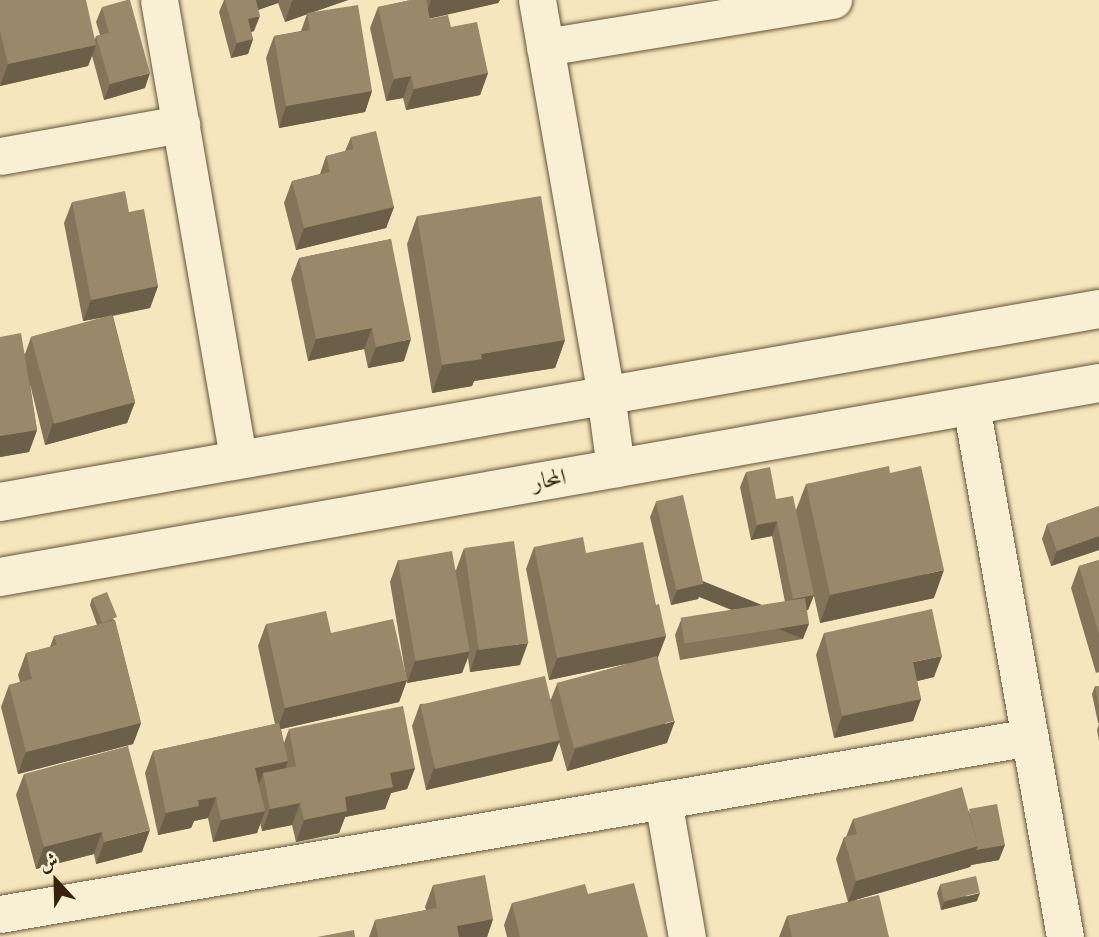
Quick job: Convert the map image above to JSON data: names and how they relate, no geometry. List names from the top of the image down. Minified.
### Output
{"streets":{"street":["المحار"]},"north":"top"}
